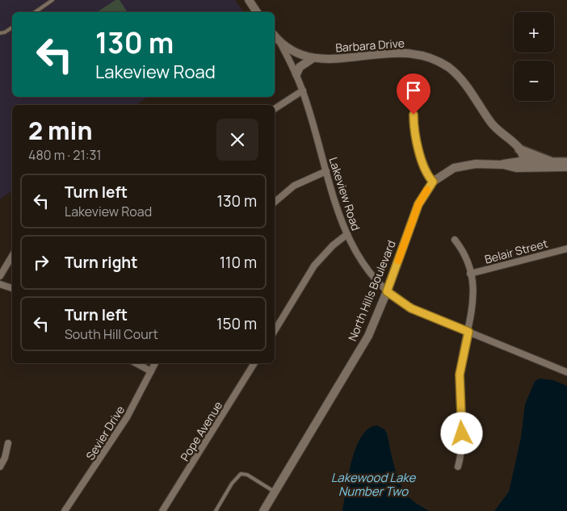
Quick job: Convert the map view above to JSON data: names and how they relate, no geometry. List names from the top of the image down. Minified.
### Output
{"streets":{"main road":["North Hills Boulevard"],"street":["Barbara Drive","Lakeview Road","Belair Street","Pope Avenue","Sevier Drive"]},"crossings":[["Barbara Drive","Lakeview Road"],["Lakeview Road","North Hills Boulevard"]],"water":["Lakewood Lake Number Two"],"page":{"map_buttons":["+","−"],"turn":["130 m","Lakeview Road"],"heading":["2 min","480 m · 21:31"],"list":[{"name":"Turn left","note":"Lakeview Road","value":"130 m"},{"name":"Turn right","value":"110 m"},{"name":"Turn left","note":"South Hill Court","value":"150 m"}]}}
